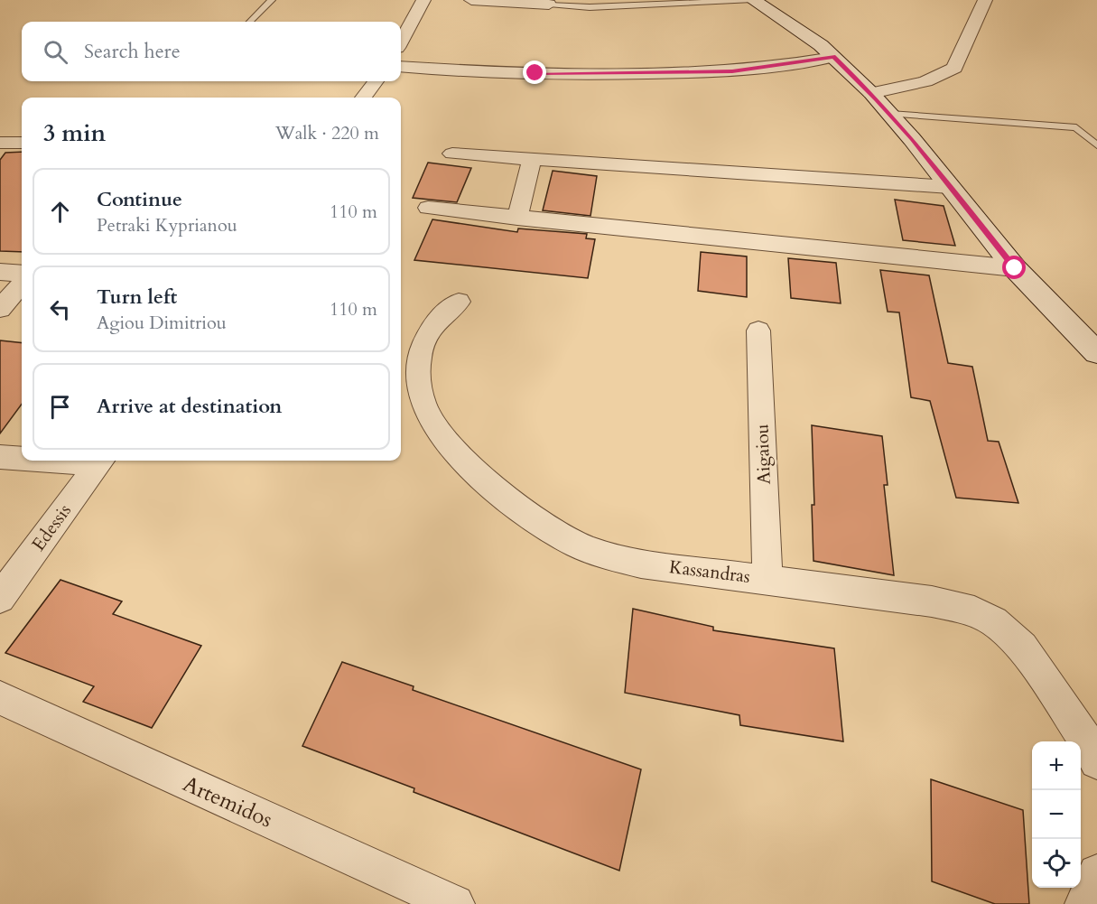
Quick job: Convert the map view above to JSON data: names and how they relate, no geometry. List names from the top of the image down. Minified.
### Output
{"streets":{"street":["Aigaiou","Edessis","Kassandras","Artemidos"]},"crossings":[["Aigaiou","Kassandras"]],"page":{"search":"Search here","heading":["3 min","Walk · 220 m"],"list":[["Continue","Petraki Kyprianou","110 m"],["Turn left","Agiou Dimitriou","110 m"],"Arrive at destination"],"map_buttons":["+","−"]}}
